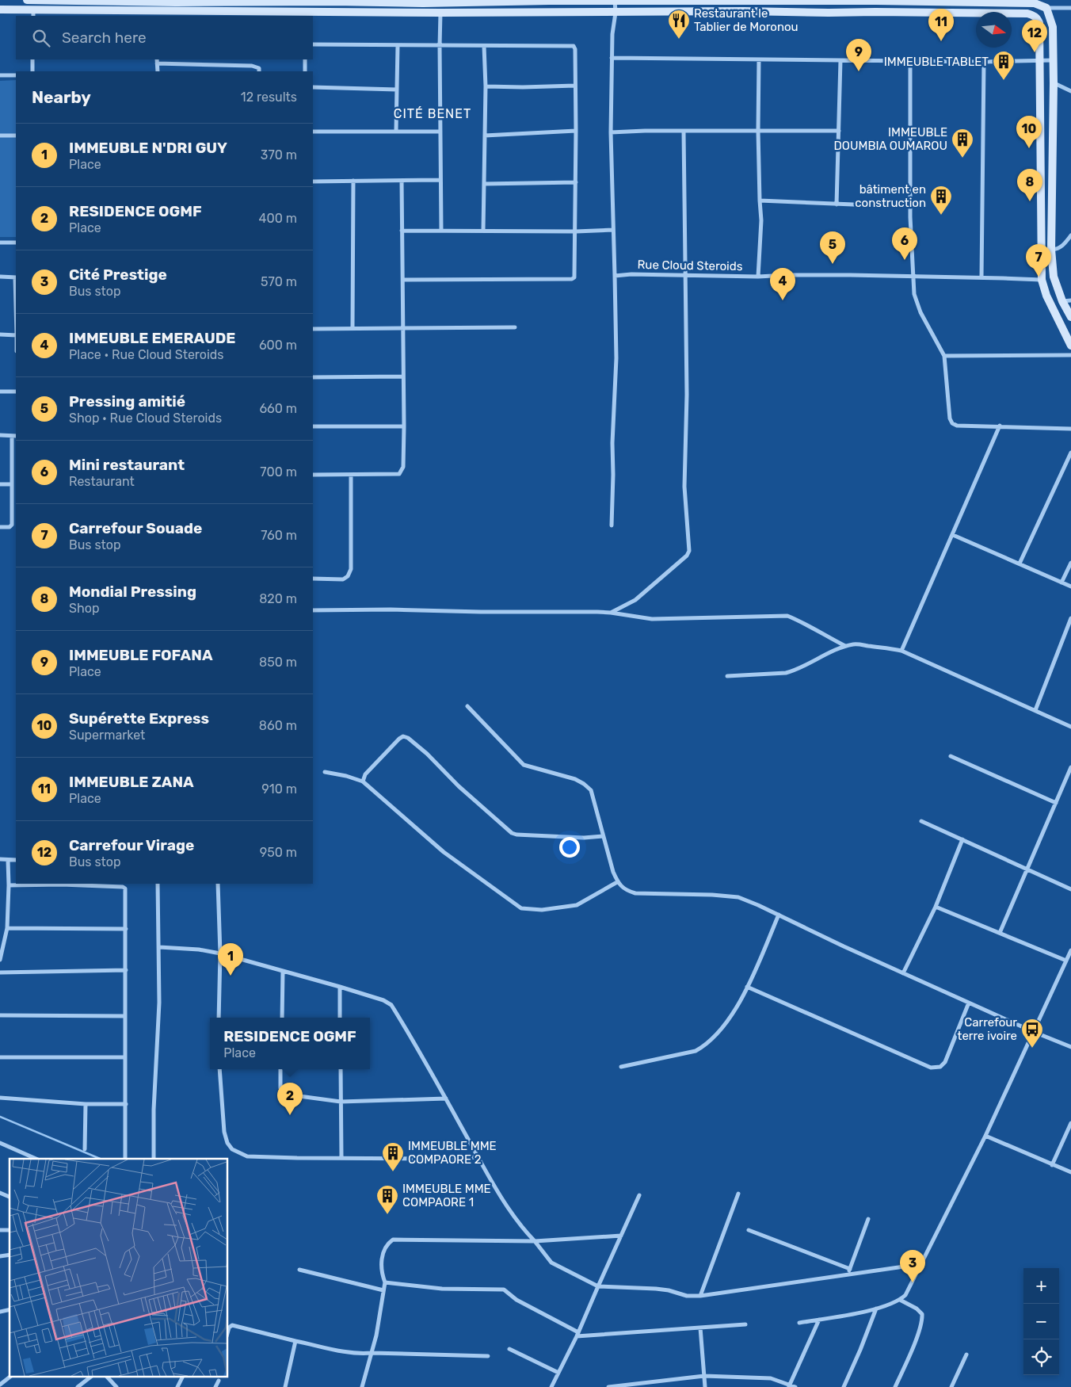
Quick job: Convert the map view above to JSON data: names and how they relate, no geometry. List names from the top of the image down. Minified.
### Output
{"streets":{"street":["Rue Cloud Steroids"]},"districts":["CITÉ BENET"],"places":{"restaurant":["Restaurant le Tablier de Moronou"],"building":["IMMEUBLE TABLET","IMMEUBLE DOUMBIA OUMAROU","bâtiment en construction","IMMEUBLE MME COMPAORE 2","IMMEUBLE MME COMPAORE 1"],"bus stop":["Carrefour terre ivoire"]},"north":"right","page":{"pins":["11","12","9","10","8","6","5","7","4","1","2","3"],"search":"Search here","heading":["Nearby","12 results"],"list":[{"mark":"1","name":"IMMEUBLE N'DRI GUY","note":"Place","value":"370 m"},{"mark":"2","name":"RESIDENCE OGMF","note":"Place","value":"400 m"},{"mark":"3","name":"Cité Prestige","note":"Bus stop","value":"570 m"},{"mark":"4","name":"IMMEUBLE EMERAUDE","note":"Place · Rue Cloud Steroids","value":"600 m"},{"mark":"5","name":"Pressing amitié","note":"Shop · Rue Cloud Steroids","value":"660 m"},{"mark":"6","name":"Mini restaurant","note":"Restaurant","value":"700 m"},{"mark":"7","name":"Carrefour Souade","note":"Bus stop","value":"760 m"},{"mark":"8","name":"Mondial Pressing","note":"Shop","value":"820 m"},{"mark":"9","name":"IMMEUBLE FOFANA","note":"Place","value":"850 m"},{"mark":"10","name":"Supérette Express","note":"Supermarket","value":"860 m"},{"mark":"11","name":"IMMEUBLE ZANA","note":"Place","value":"910 m"},{"mark":"12","name":"Carrefour Virage","note":"Bus stop","value":"950 m"}],"popup":["RESIDENCE OGMF","Place"],"map_buttons":["+","−"]}}
